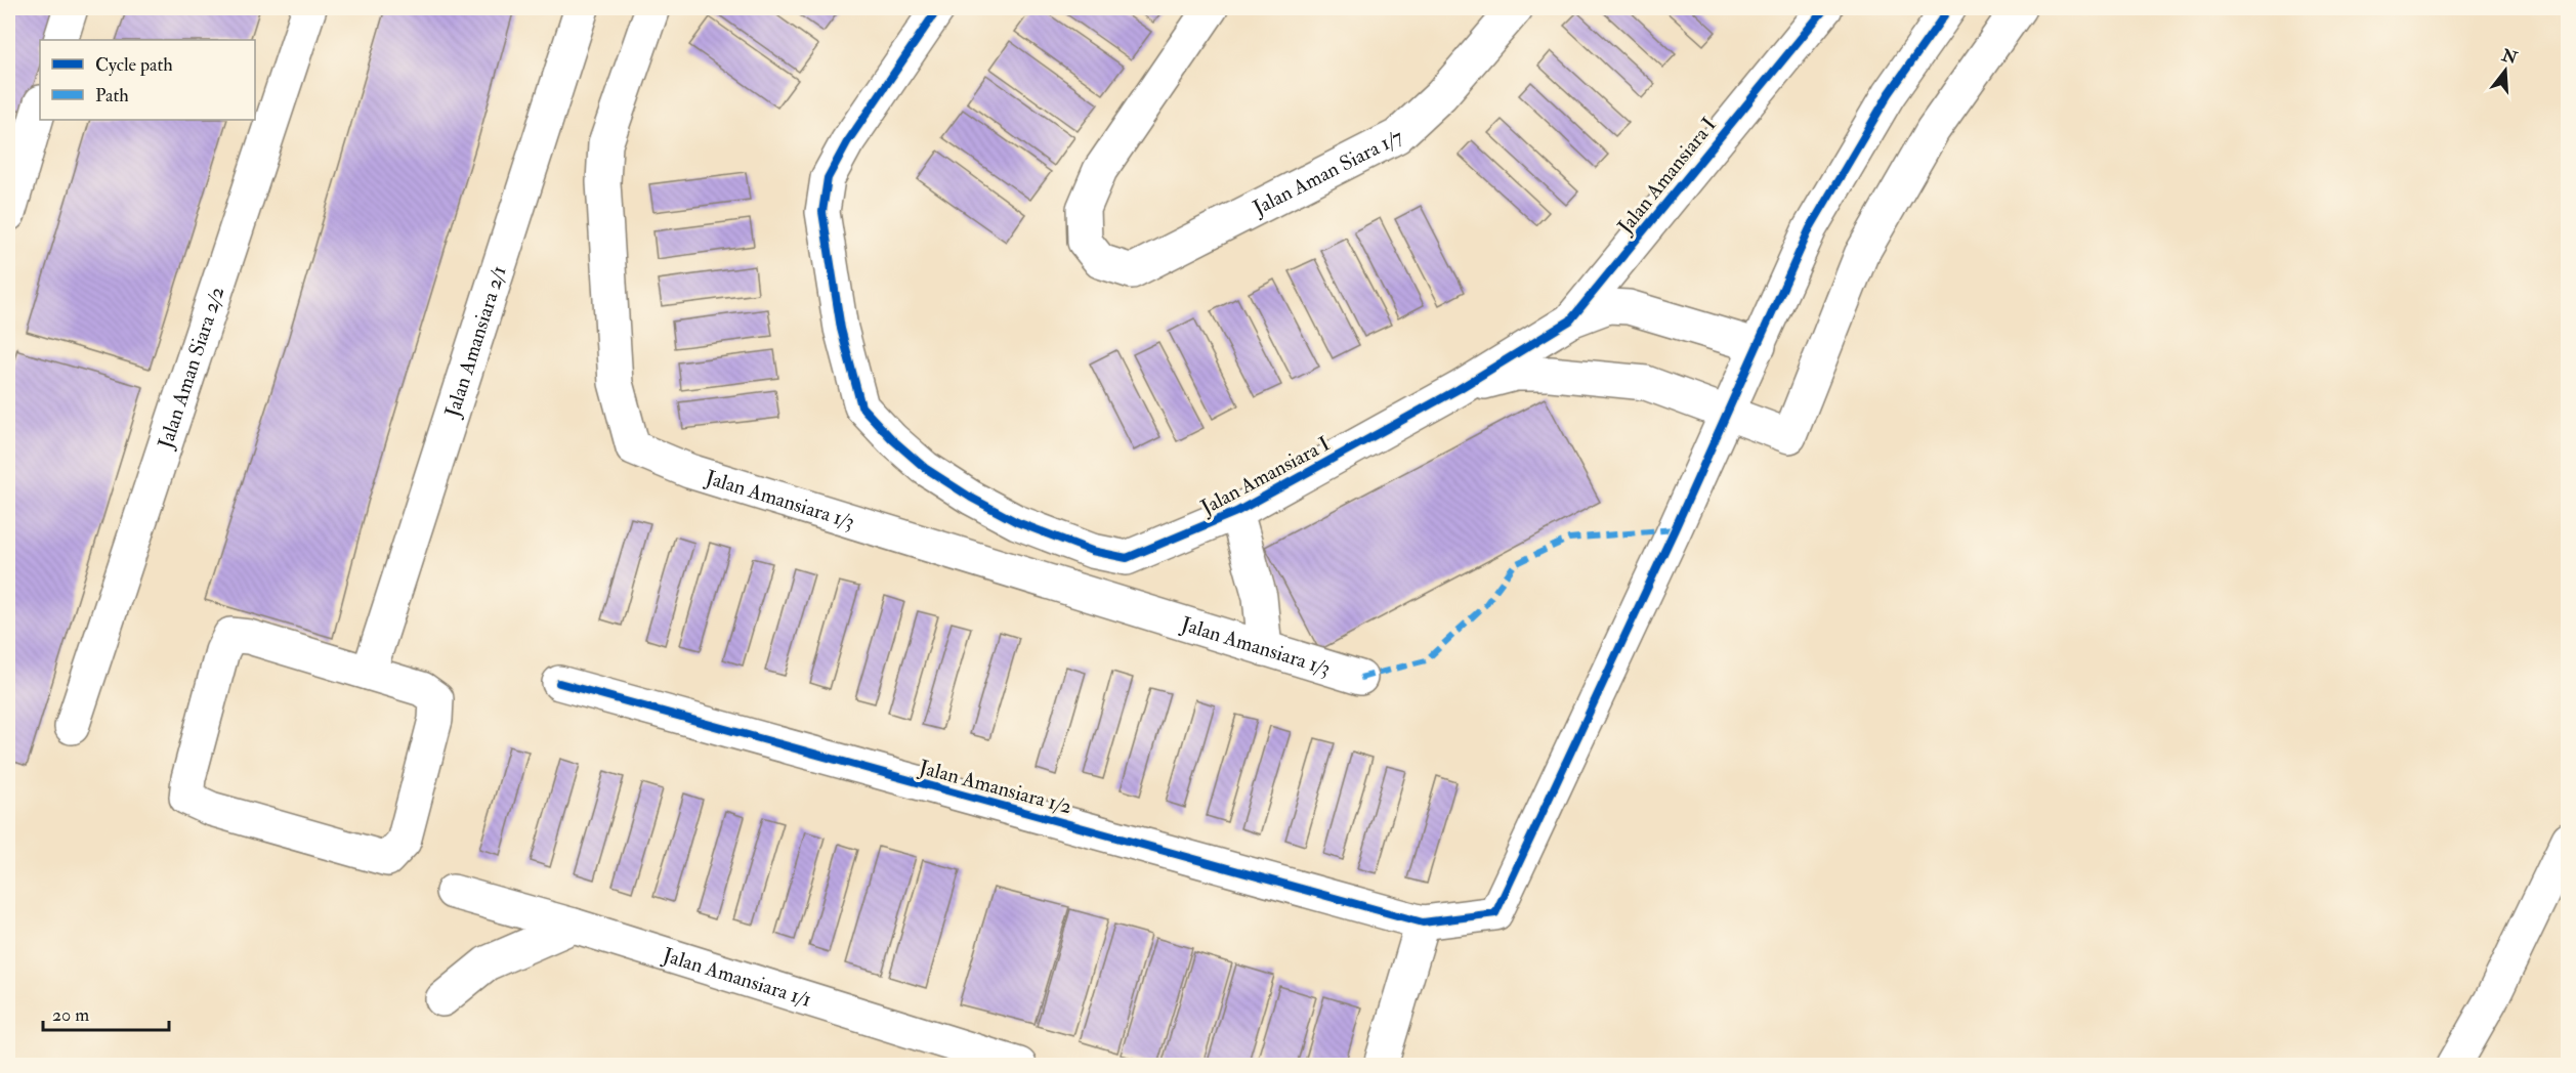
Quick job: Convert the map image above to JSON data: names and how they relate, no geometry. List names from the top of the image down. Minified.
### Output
{"streets":{"main road":["Jalan Aman Siara 1/7","Jalan Amansiara I","Jalan Amansiara 2/1","Jalan Aman Siara 2/2","Jalan Amansiara 1/3","Jalan Amansiara 1/2","Jalan Amansiara 1/1"]},"legend":["Cycle path","Path"],"scale_bar":"20 m","north":"top"}
